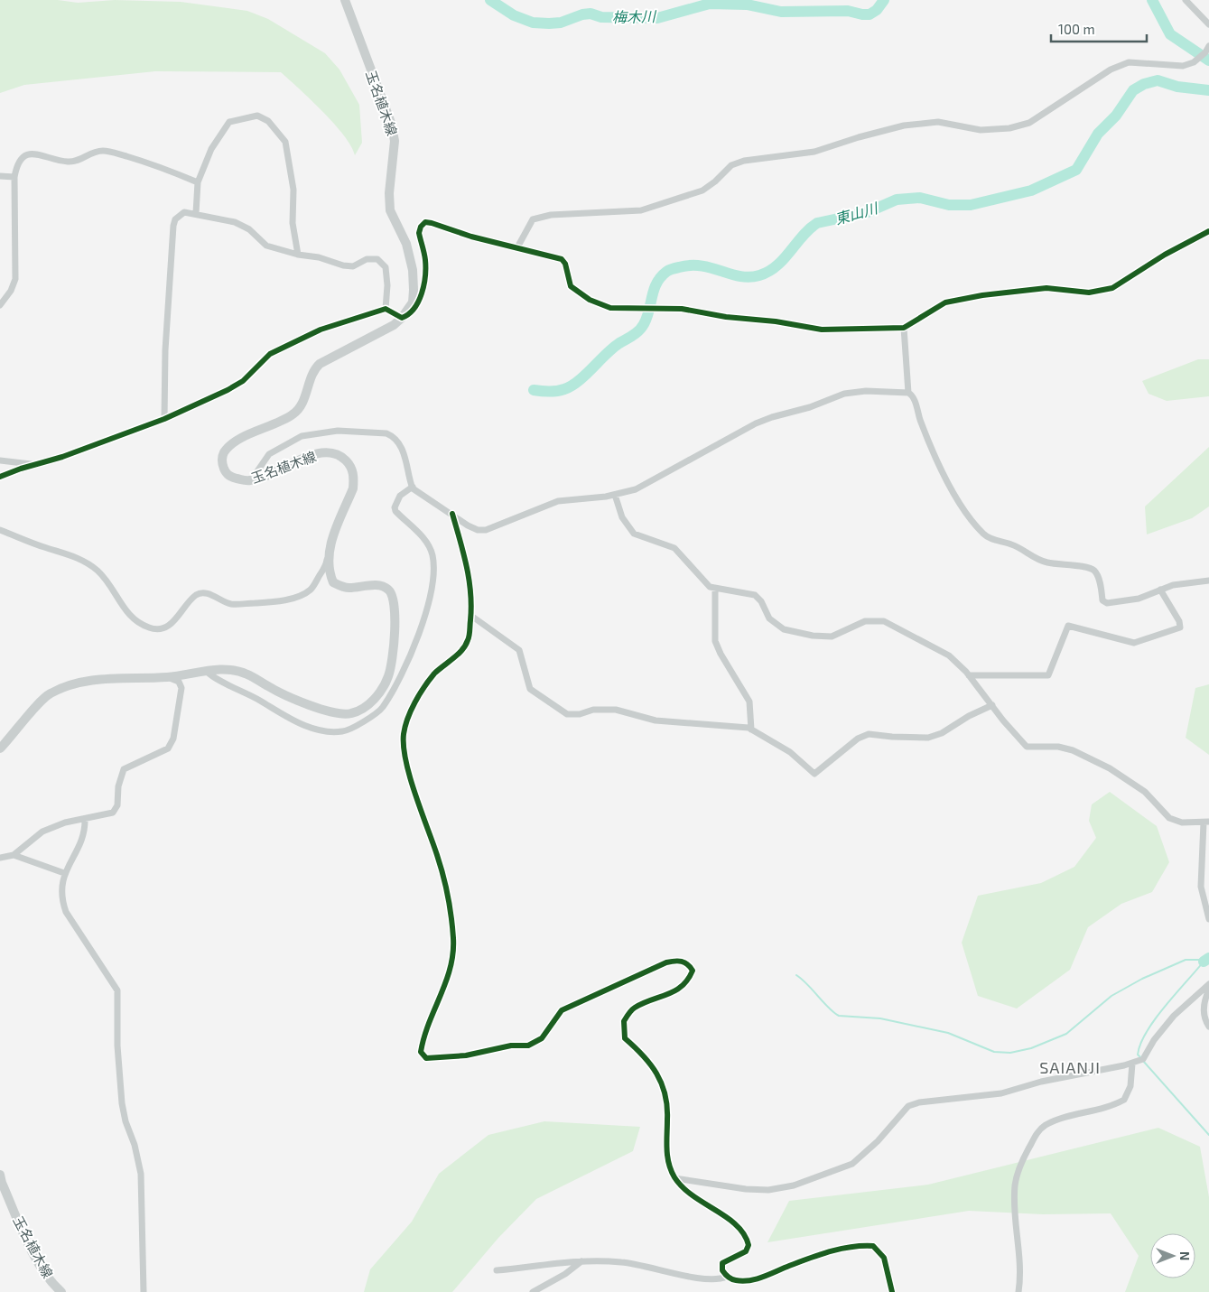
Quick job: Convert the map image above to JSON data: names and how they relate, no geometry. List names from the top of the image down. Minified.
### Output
{"streets":{"main road":["玉名植木線"]},"districts":["SAIANJI"],"water":["梅木川","東山川"],"scale_bar":"100 m","north":"right"}
